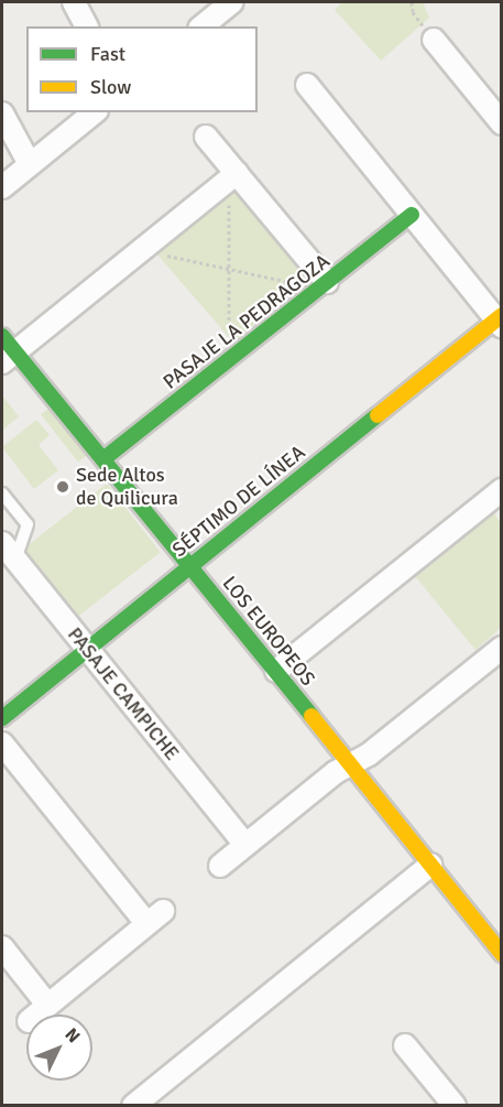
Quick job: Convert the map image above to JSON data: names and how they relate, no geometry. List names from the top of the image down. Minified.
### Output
{"streets":{"street":["PASAJE LA PEDRAGOZA","SÉPTIMO DE LÍNEA","LOS EUROPEOS","PASAJE CAMPICHE"]},"crossings":[["PASAJE LA PEDRAGOZA","LOS EUROPEOS"],["SÉPTIMO DE LÍNEA","LOS EUROPEOS"],["SÉPTIMO DE LÍNEA","PASAJE CAMPICHE"]],"places":["Sede Altos de Quilicura"],"legend":["Fast","Slow"],"north":"top right"}
